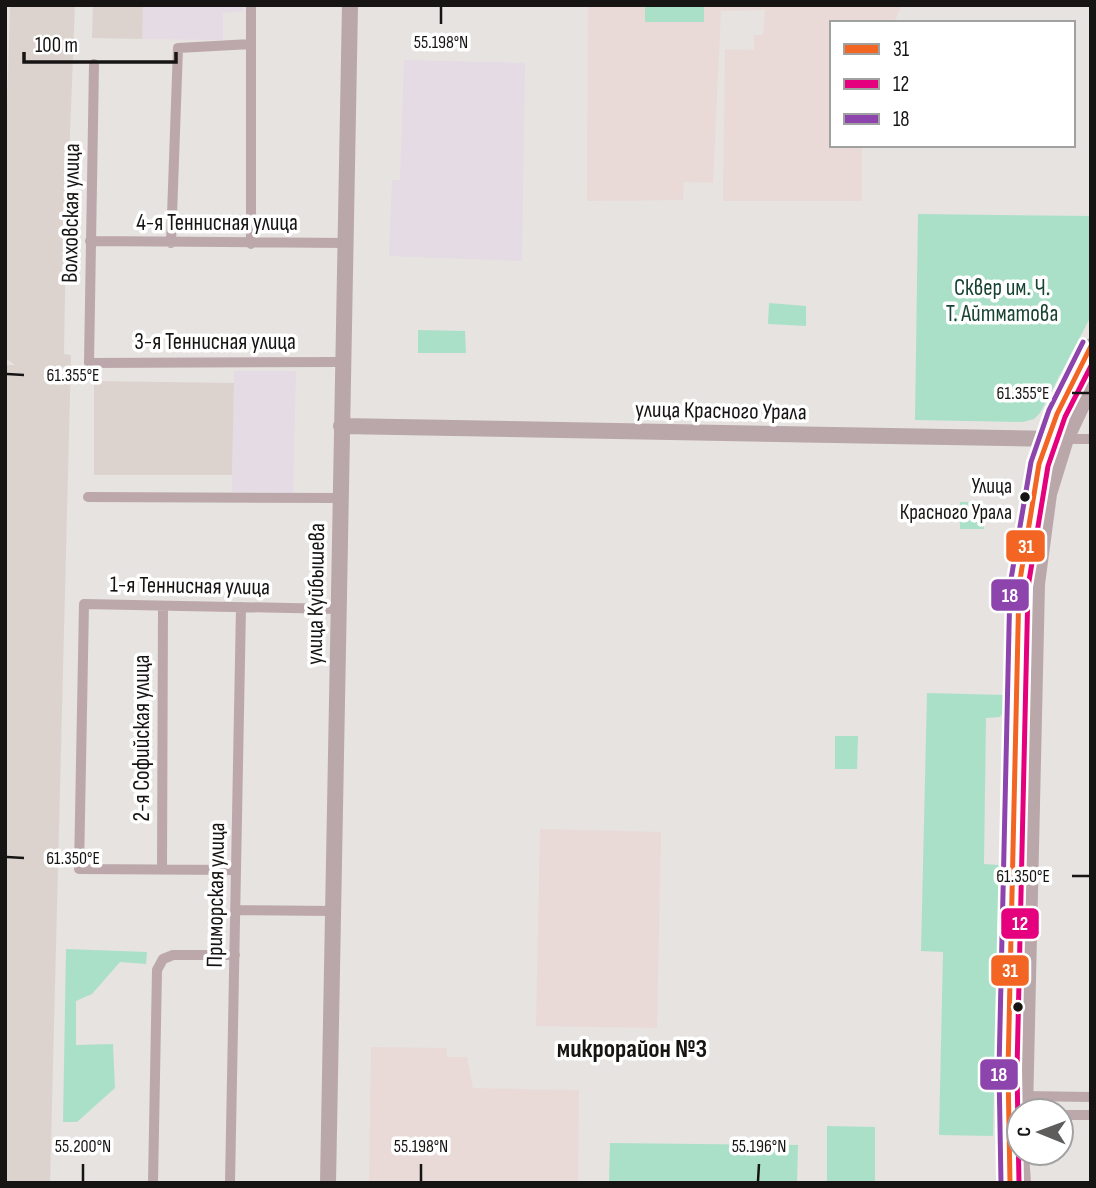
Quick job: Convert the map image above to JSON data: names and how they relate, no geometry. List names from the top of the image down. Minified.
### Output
{"streets":{"main road":["улица Красного Урала","улица Куйбышева"],"street":["Волховская улица","4-я Теннисная улица","3-я Теннисная улица","1-я Теннисная улица","2-я Софийская улица","Приморская улица"]},"crossings":[["Волховская улица","4-я Теннисная улица"],["Волховская улица","3-я Теннисная улица"],["4-я Теннисная улица","улица Куйбышева"],["3-я Теннисная улица","улица Куйбышева"],["улица Красного Урала","улица Куйбышева"],["1-я Теннисная улица","улица Куйбышева"],["1-я Теннисная улица","2-я Софийская улица"],["1-я Теннисная улица","Приморская улица"]],"districts":["микрорайон №3"],"parks":["Сквер им. Ч. Т. Айтматова"],"places":["Улица Красного Урала"],"lines":["transit line 18","transit line 31","transit line 12"],"legend":["31","12","18"],"scale_bar":"100 m","north":"left","coordinates":["55.198°N","61.355°E","61.350°E","55.200°N","55.196°N"]}
